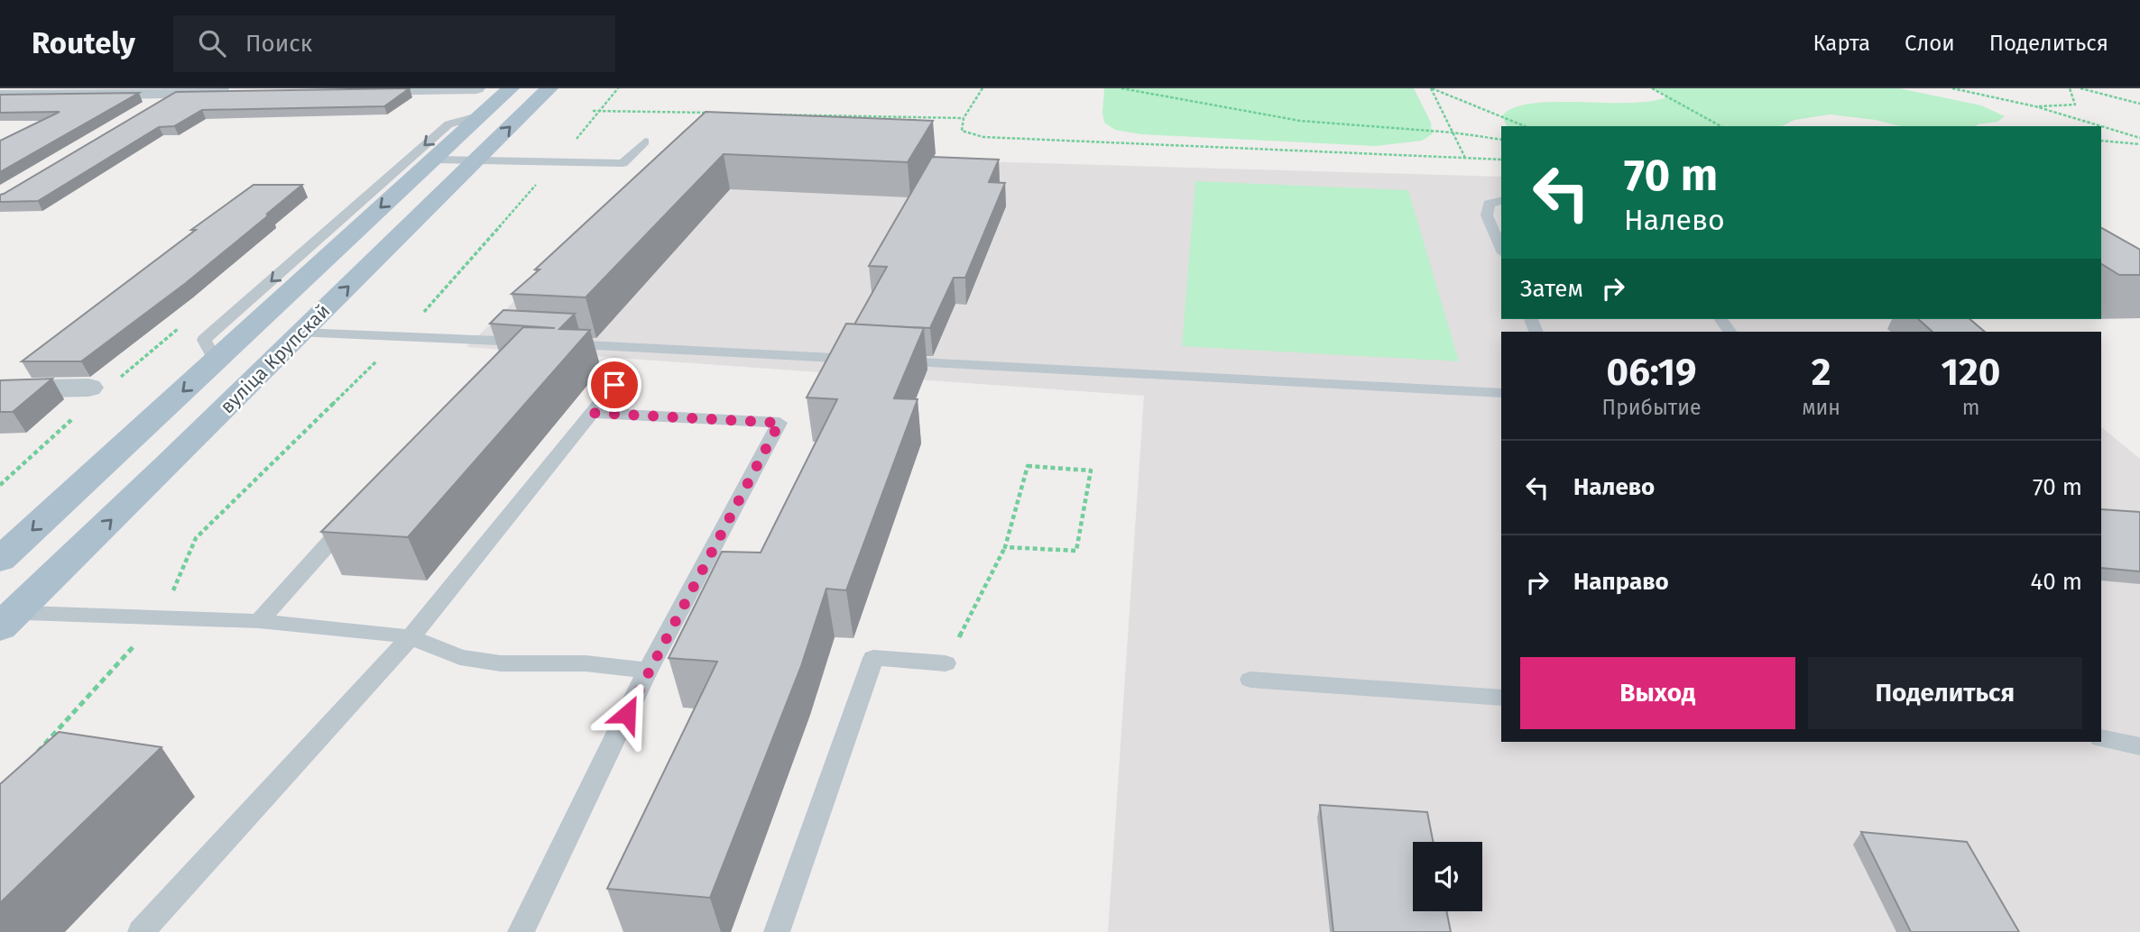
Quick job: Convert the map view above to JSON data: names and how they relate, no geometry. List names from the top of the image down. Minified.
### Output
{"streets":{"main road":["вуліца Крупскай"]},"page":{"header":"Routely","search":"Поиск","nav":["Карта","Слои","Поделиться"],"turn":["70 m","Налево"],"then":"Затем","eta":["06:19","Прибытие","2","мин","120","m"],"list":[{"name":"Налево","value":"70 m"},{"name":"Направо","value":"40 m"}],"buttons":["Выход","Поделиться"]}}
